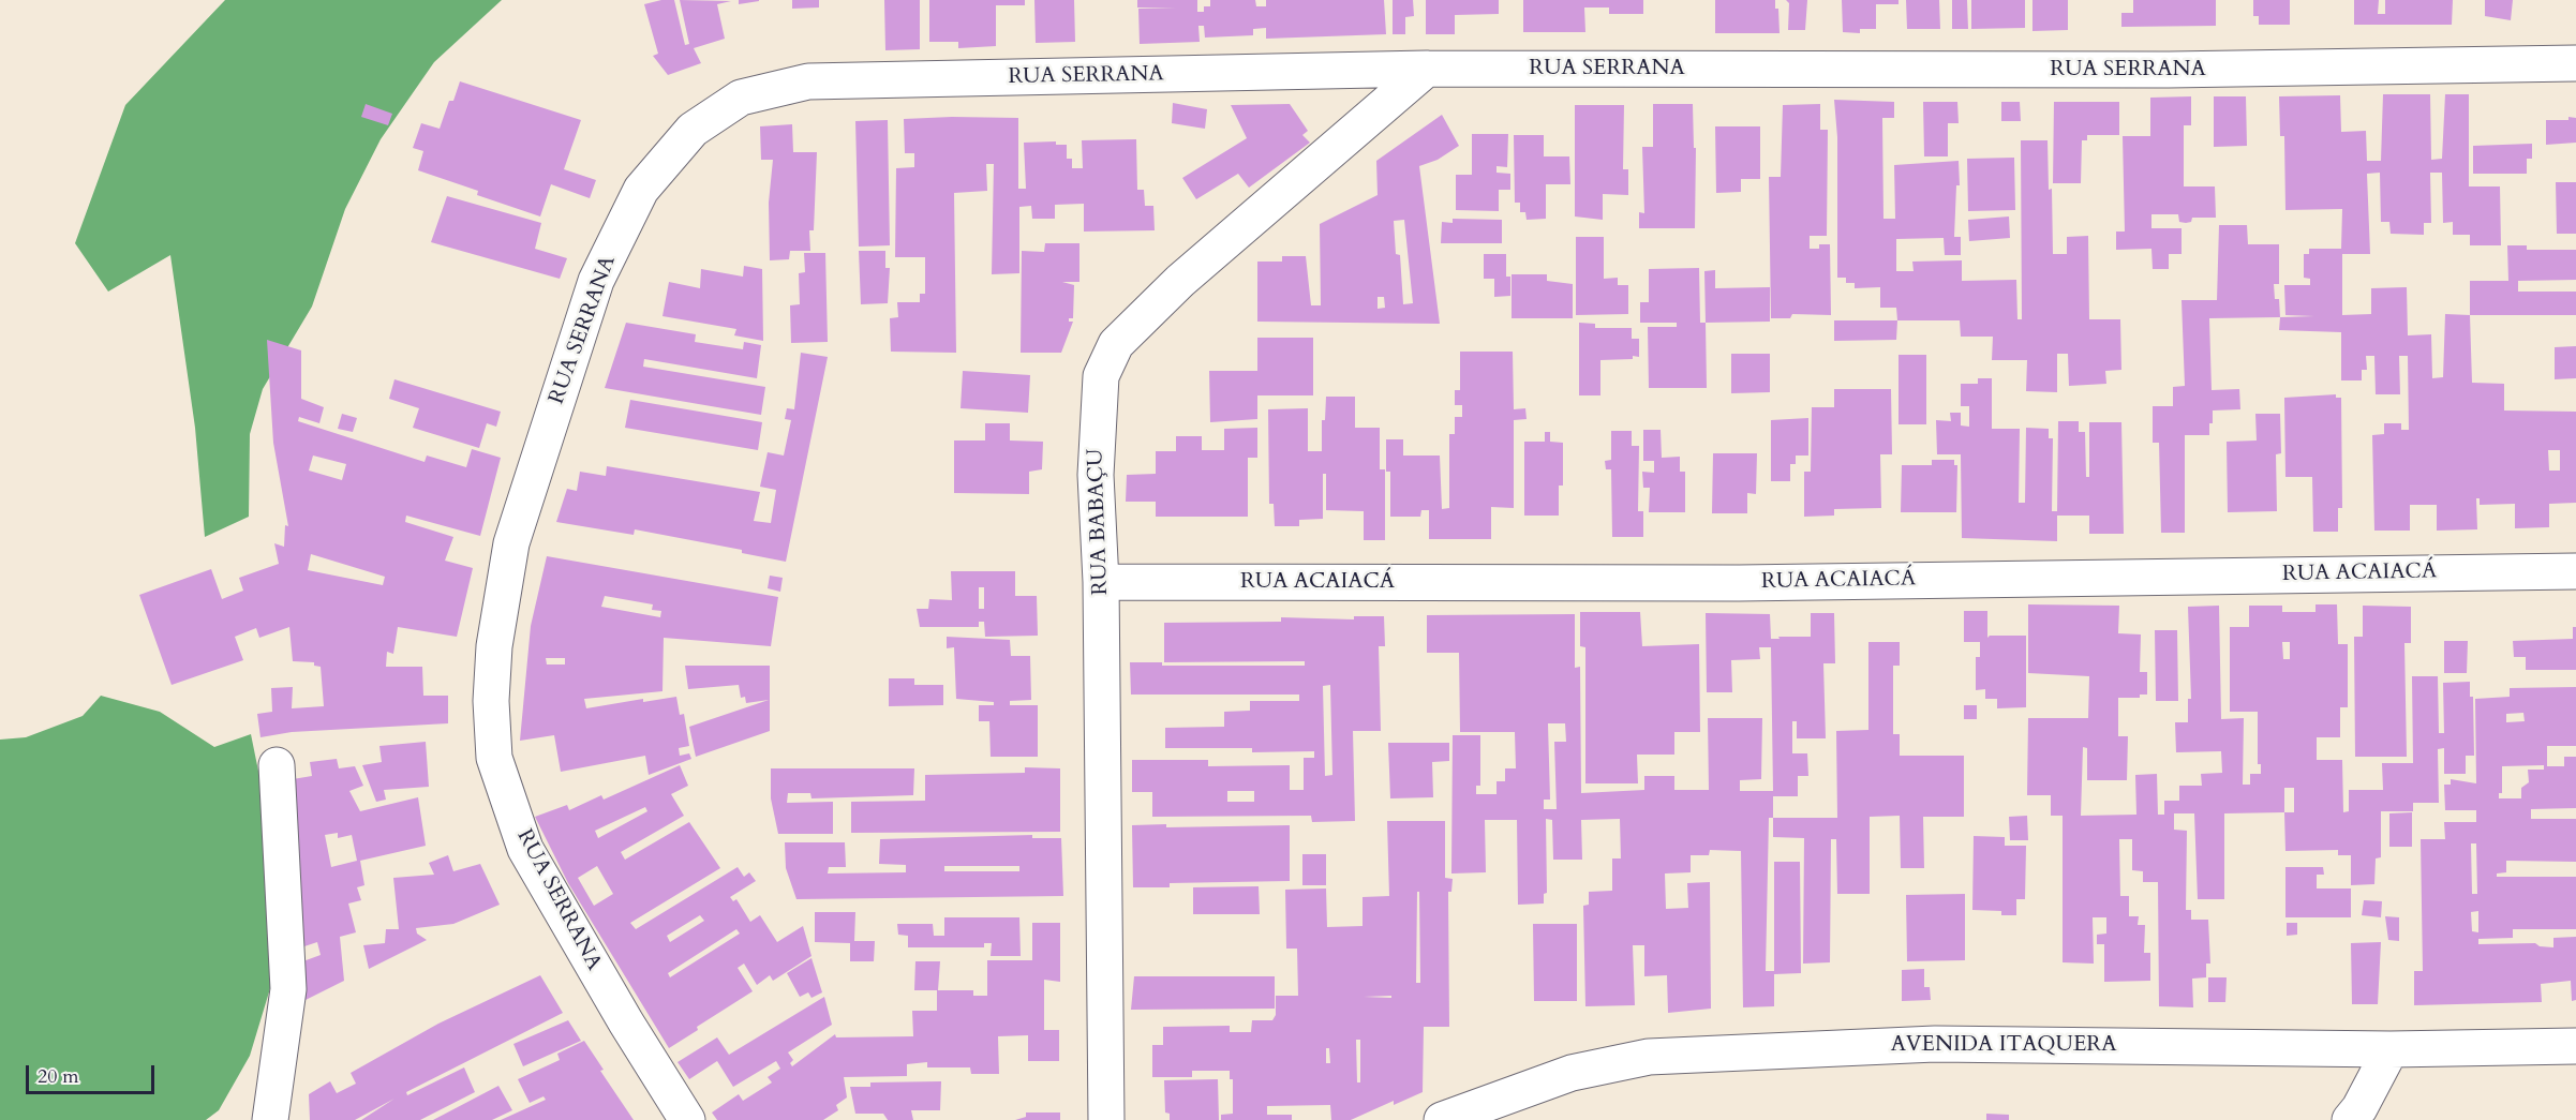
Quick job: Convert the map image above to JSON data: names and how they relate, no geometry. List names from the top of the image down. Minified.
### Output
{"streets":{"street":["RUA SERRANA","RUA BABAÇU","RUA ACAIACÁ","AVENIDA ITAQUERA"]},"crossings":[["RUA SERRANA","RUA BABAÇU"],["RUA BABAÇU","RUA ACAIACÁ"]],"scale_bar":"20 m"}
